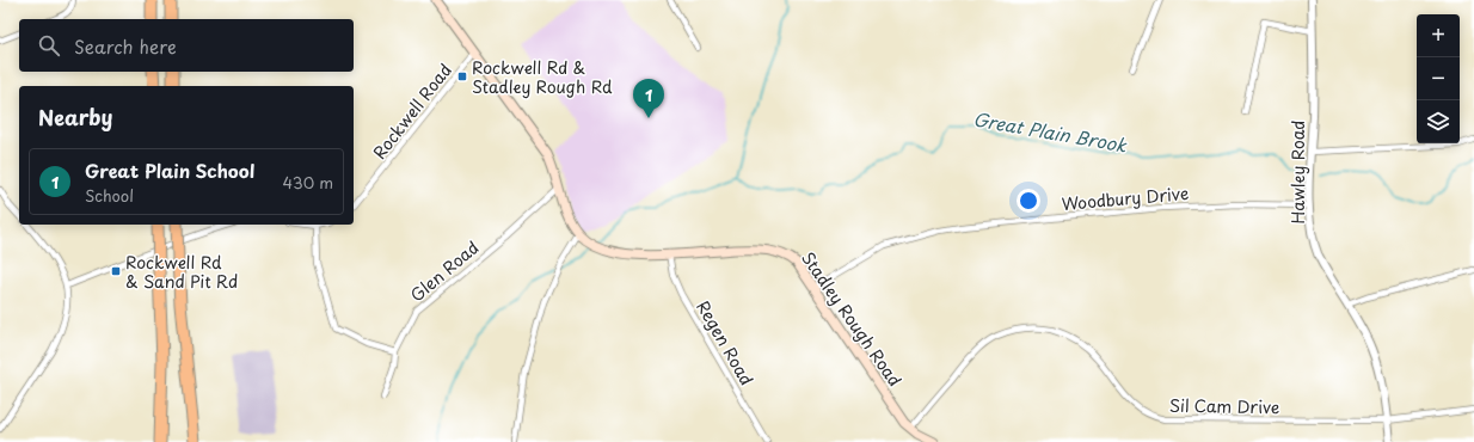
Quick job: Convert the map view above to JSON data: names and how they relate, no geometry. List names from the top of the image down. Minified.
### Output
{"streets":{"main road":["Stadley Rough Road"],"street":["Rockwell Road","Hawley Road","Woodbury Drive","Glen Road","Regen Road","Sil Cam Drive"]},"crossings":[["Rockwell Road","Stadley Rough Road"],["Hawley Road","Woodbury Drive"],["Hawley Road","Sil Cam Drive"],["Woodbury Drive","Stadley Rough Road"],["Glen Road","Stadley Rough Road"],["Stadley Rough Road","Regen Road"],["Stadley Rough Road","Sil Cam Drive"]],"water":["Great Plain Brook"],"places":{"transit":["Rockwell Rd & Stadley Rough Rd","Rockwell Rd & Sand Pit Rd"]},"page":{"map_buttons":["+","−"],"search":"Search here","pins":"1","heading":"Nearby","list":[{"mark":"1","name":"Great Plain School","note":"School","value":"430 m"}]}}
